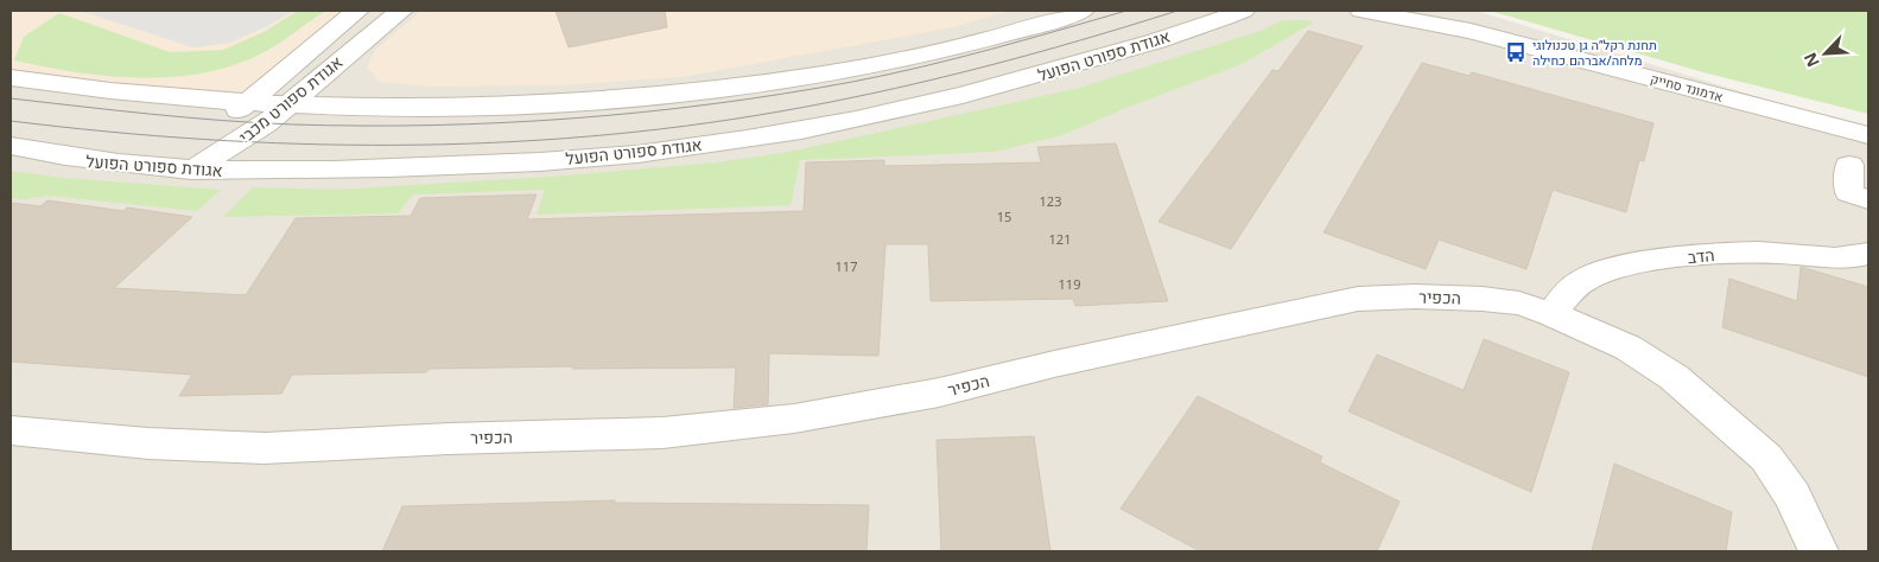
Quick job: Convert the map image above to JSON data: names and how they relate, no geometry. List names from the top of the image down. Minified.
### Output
{"streets":{"street":["אגודת ספורט הפועל","אדמונד סחייק","אגודת ספורט מכבי","הדב","הכפיר"]},"crossings":[["אגודת ספורט הפועל","אגודת ספורט מכבי"],["הדב","הכפיר"]],"places":{"bus stop":["תחנת רקל״ה גן טכנולוגי מלחה/אברהם כחילה"]},"house_numbers":["123","15","121","117","119"],"north":"bottom left"}
